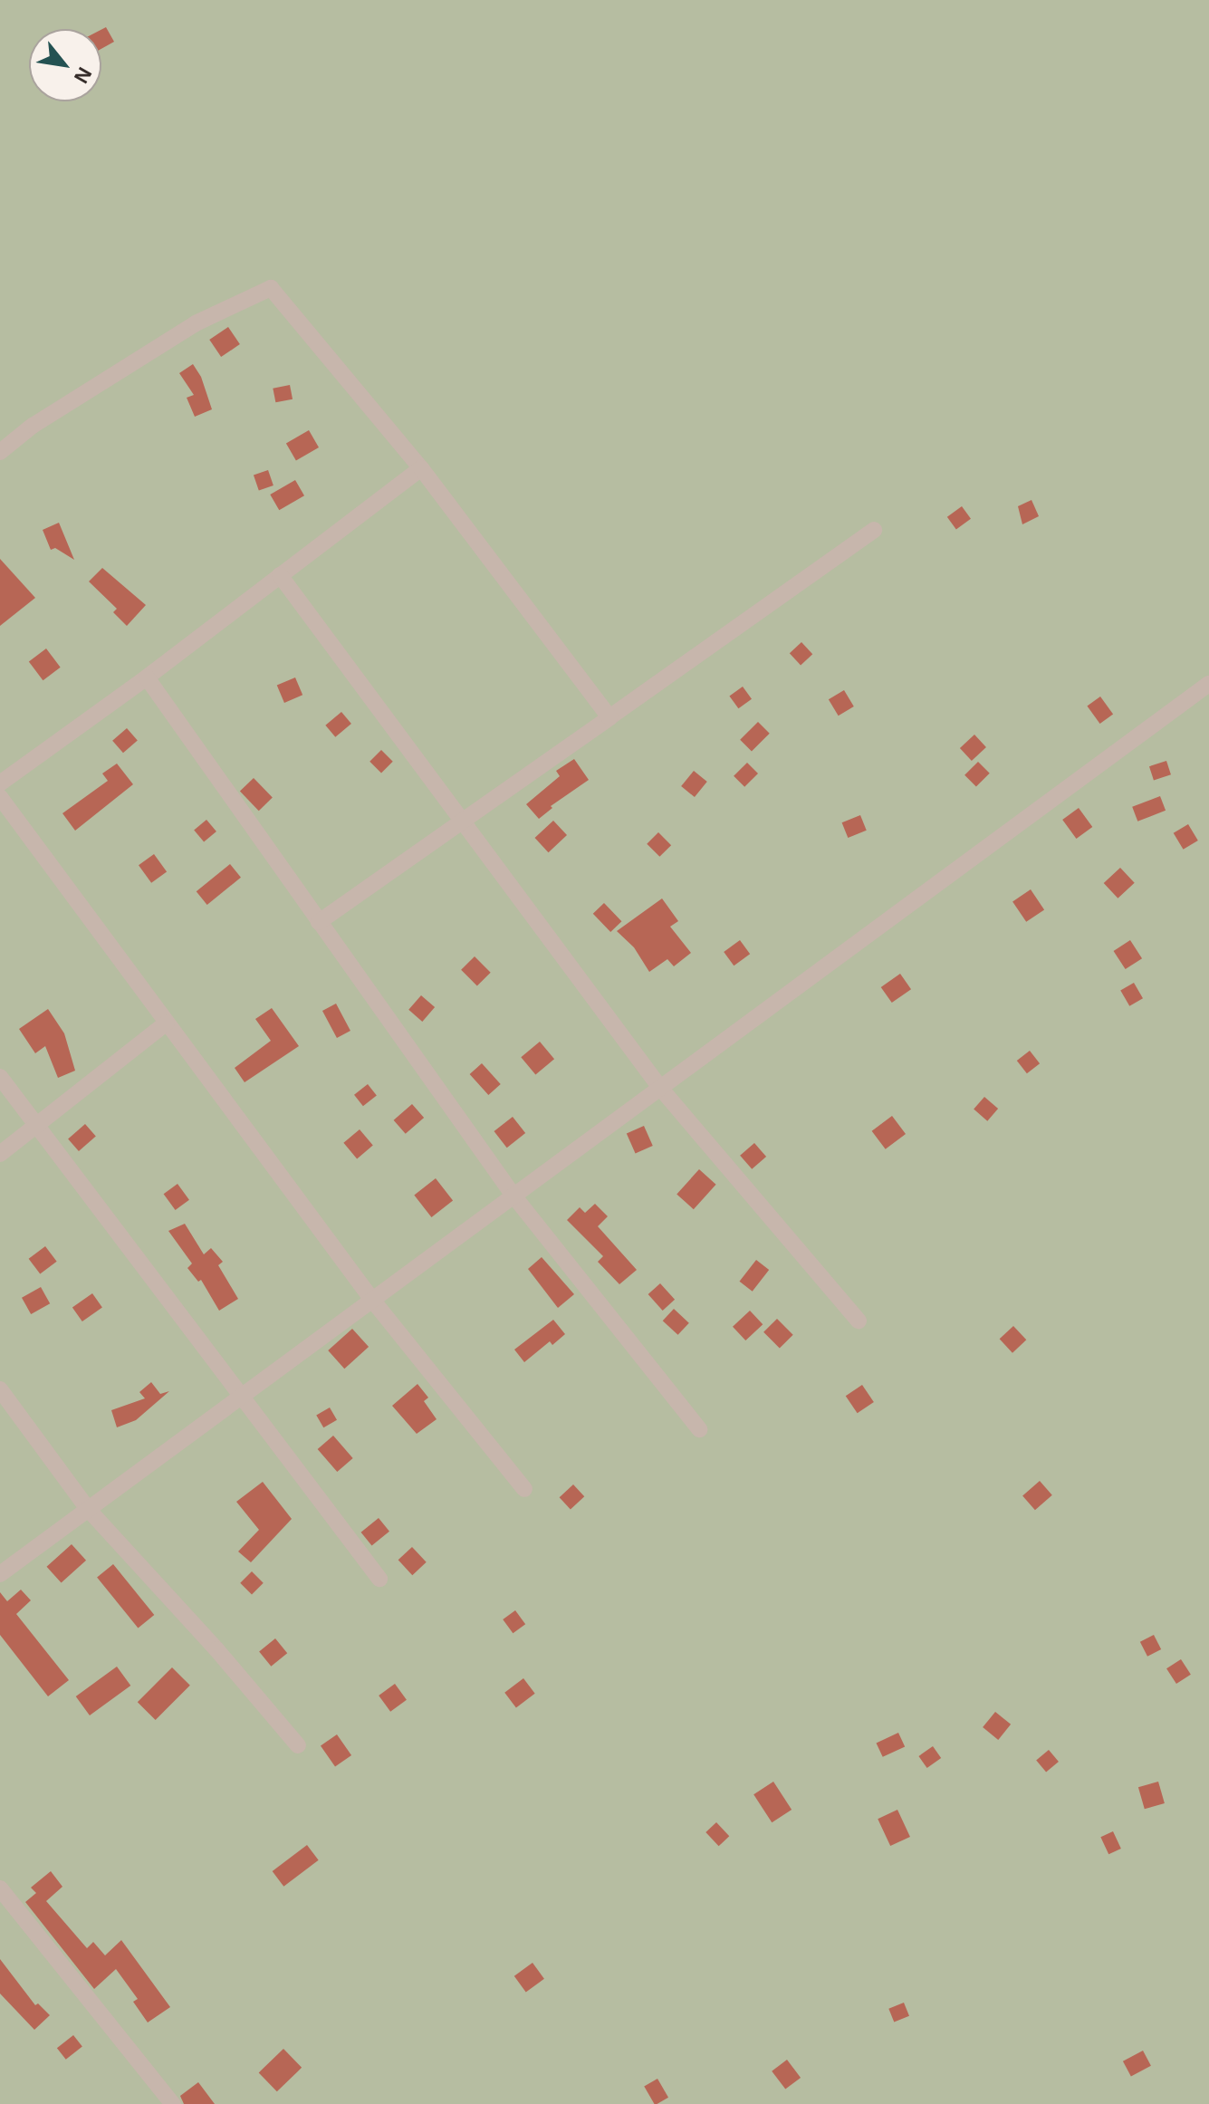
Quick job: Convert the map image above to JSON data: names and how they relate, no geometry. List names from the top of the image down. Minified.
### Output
{"north":"bottom right"}
